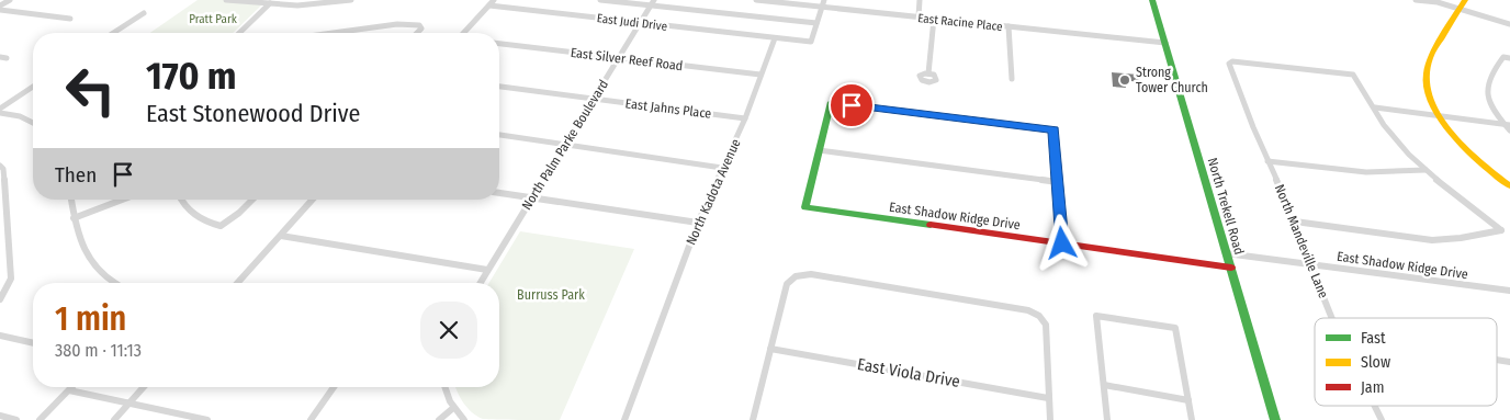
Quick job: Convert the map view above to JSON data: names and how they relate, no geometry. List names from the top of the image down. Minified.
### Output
{"streets":{"street":["East Judi Drive","East Racine Place","East Silver Reef Road","East Jahns Place","North Palm Parke Boulevard","North Kadota Avenue","North Trekell Road","East Shadow Ridge Drive","North Mandeville Lane","East Viola Drive"]},"crossings":[["East Judi Drive","North Palm Parke Boulevard"],["East Judi Drive","North Kadota Avenue"],["East Racine Place","North Trekell Road"],["East Silver Reef Road","North Palm Parke Boulevard"],["East Silver Reef Road","North Kadota Avenue"],["East Jahns Place","North Palm Parke Boulevard"],["East Jahns Place","North Kadota Avenue"],["North Trekell Road","East Shadow Ridge Drive"],["East Shadow Ridge Drive","North Mandeville Lane"]],"parks":["Pratt Park","Burruss Park"],"places":["Strong Tower Church"],"legend":["Fast","Slow","Jam"],"page":{"turn":["170 m","East Stonewood Drive"],"then":"Then","heading":["1 min","380 m · 11:13"]}}
